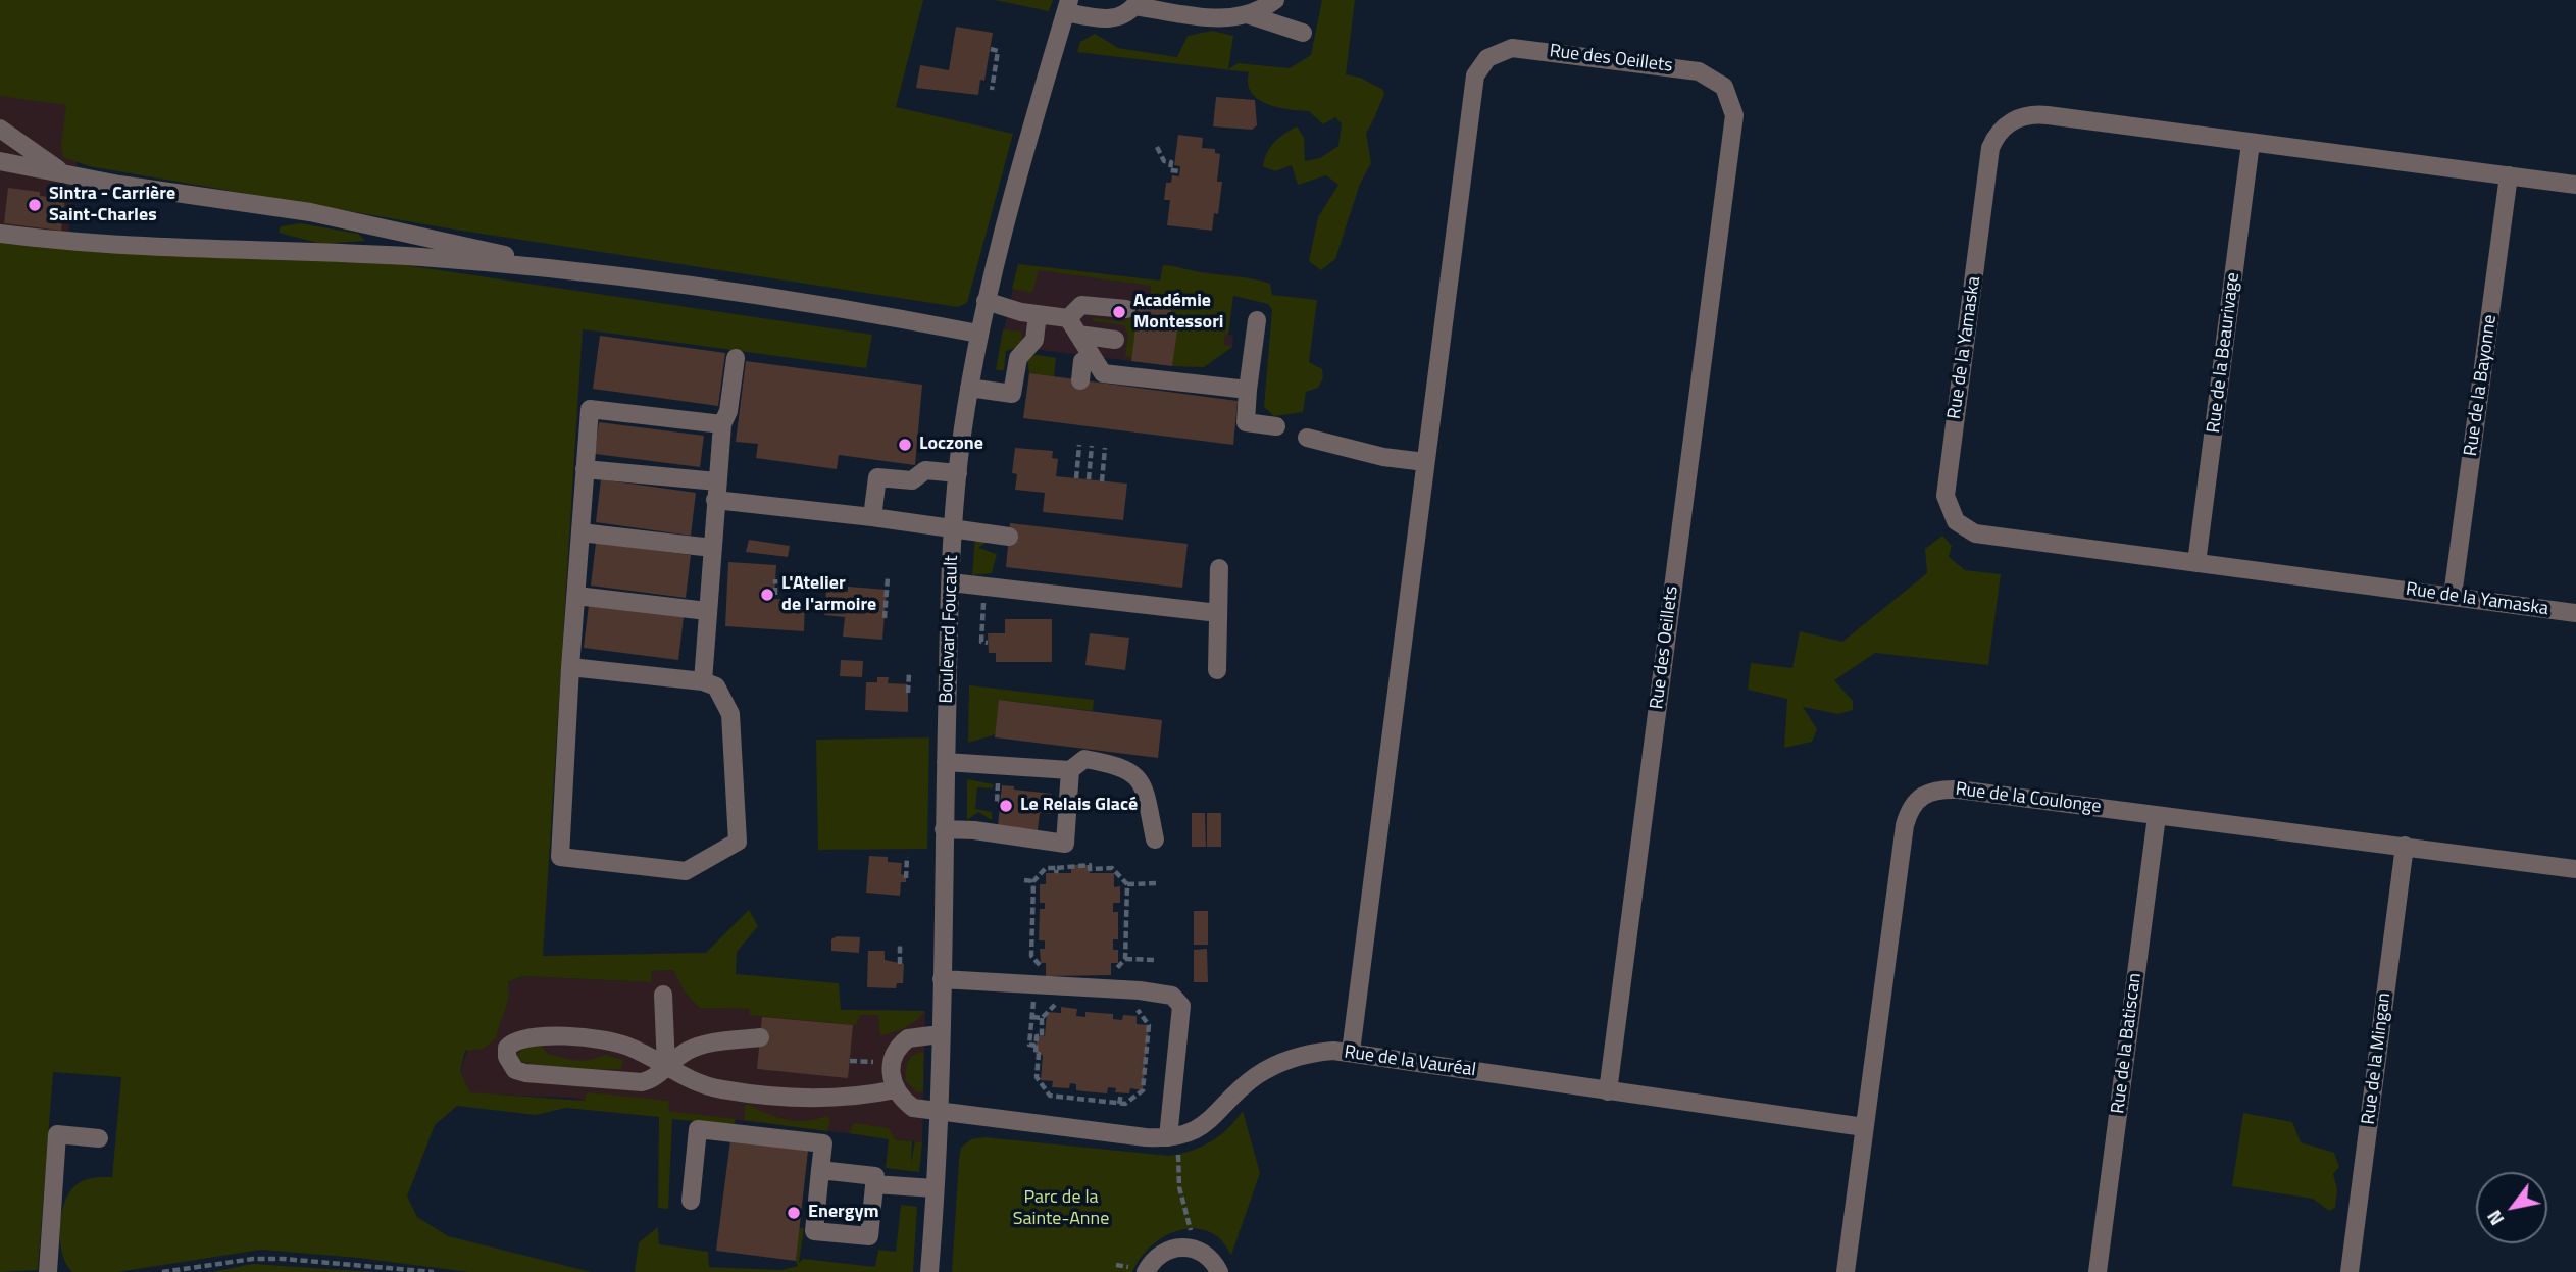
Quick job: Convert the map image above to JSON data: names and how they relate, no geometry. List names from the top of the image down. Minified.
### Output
{"streets":{"street":["Rue des Oeillets","Rue de la Yamaska","Rue de la Beaurivage","Rue de la Bayonne","Boulevard Foucault","Rue de la Coulonge","Rue de la Batiscan","Rue de la Mingan","Rue de la Vauréal"]},"crossings":[["Rue des Oeillets","Rue de la Vauréal"],["Rue de la Yamaska","Rue de la Beaurivage"],["Rue de la Yamaska","Rue de la Bayonne"],["Boulevard Foucault","Rue de la Vauréal"],["Rue de la Coulonge","Rue de la Batiscan"],["Rue de la Coulonge","Rue de la Mingan"],["Rue de la Coulonge","Rue de la Vauréal"]],"parks":["Parc de la Sainte-Anne"],"places":["Sintra - Carrière Saint-Charles","Académie Montessori","Loczone","L'Atelier de l'armoire","Le Relais Glacé","Energym"],"north":"bottom left"}
